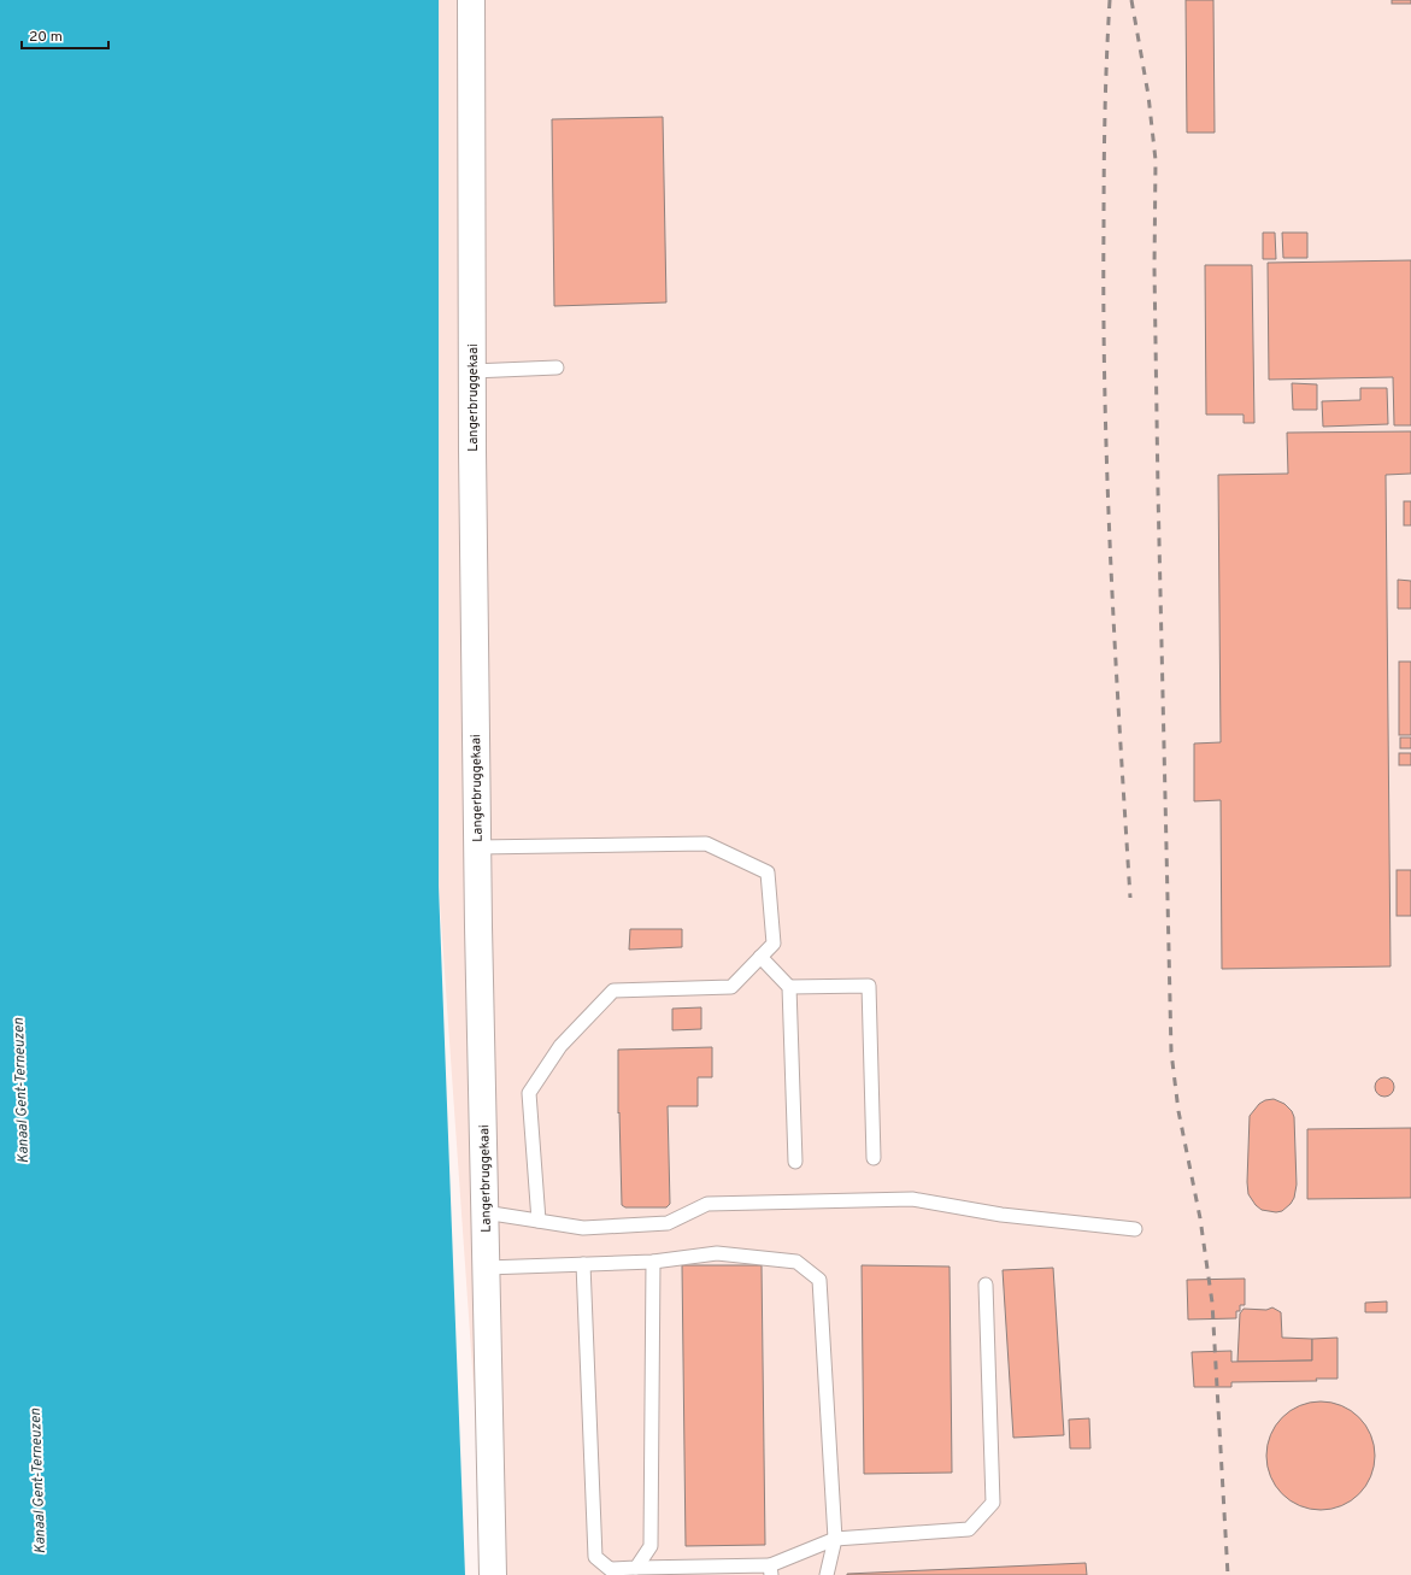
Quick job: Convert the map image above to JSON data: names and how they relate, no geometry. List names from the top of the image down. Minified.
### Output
{"streets":{"main road":["Langerbruggekaai"]},"water":["Kanaal Gent-Terneuzen"],"scale_bar":"20 m"}
